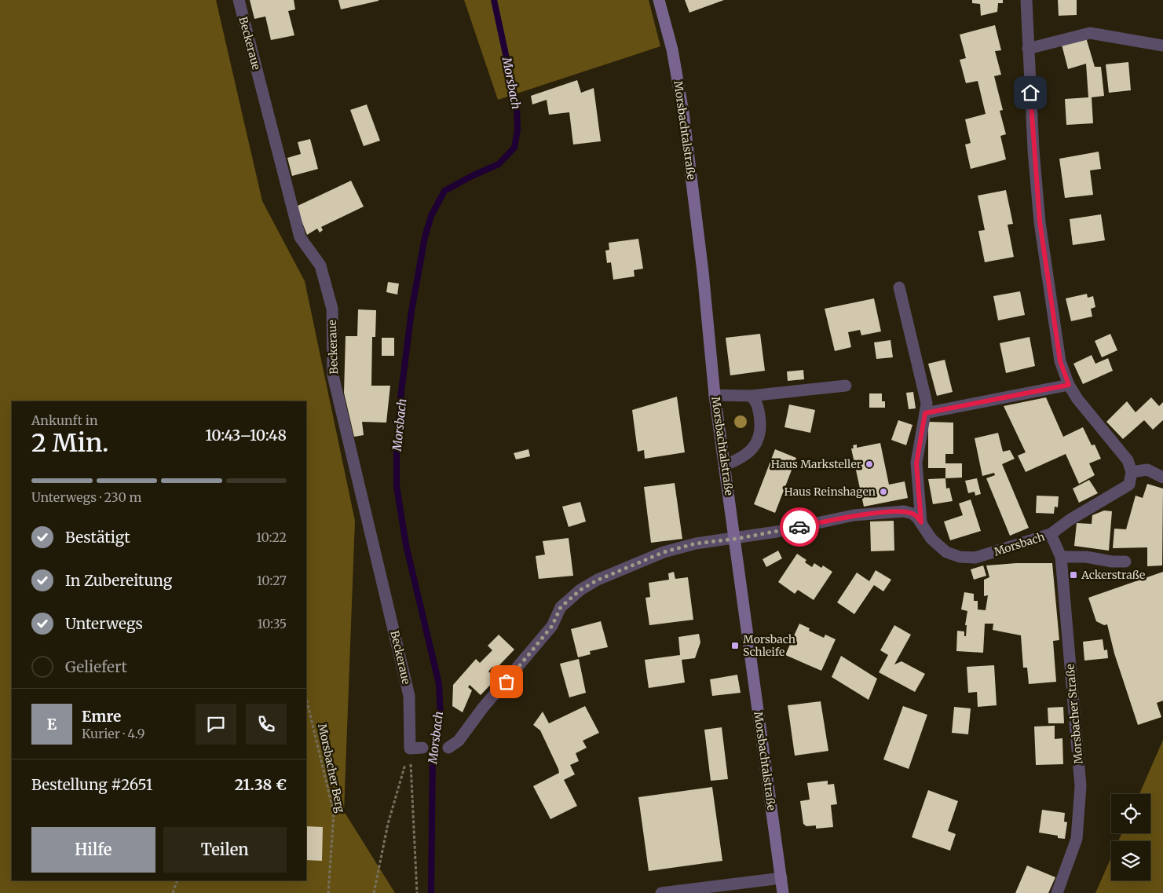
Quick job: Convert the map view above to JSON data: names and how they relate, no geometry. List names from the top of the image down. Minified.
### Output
{"streets":{"main road":["Morsbachtalstraße"],"street":["Beckeraue","Morsbach","Morsbacher Straße"],"path":["Morsbacher Berg"]},"crossings":[["Morsbachtalstraße","Morsbach"],["Morsbach","Morsbacher Straße"]],"water":["Morsbach"],"places":{"other":["Haus Marksteller","Haus Reinshagen"],"transit":["Ackerstraße","Morsbach Schleife"]},"page":{"heading":["2 Min.","Ankunft in","10:43–10:48"],"panel":["Emre","Kurier · 4.9","Bestellung #2651","21.38 €"],"bar":"Unterwegs · 230 m","list":[["Bestätigt","10:22"],["In Zubereitung","10:27"],["Unterwegs","10:35"],"Geliefert"],"round":"E","buttons":["Hilfe","Teilen"]}}
